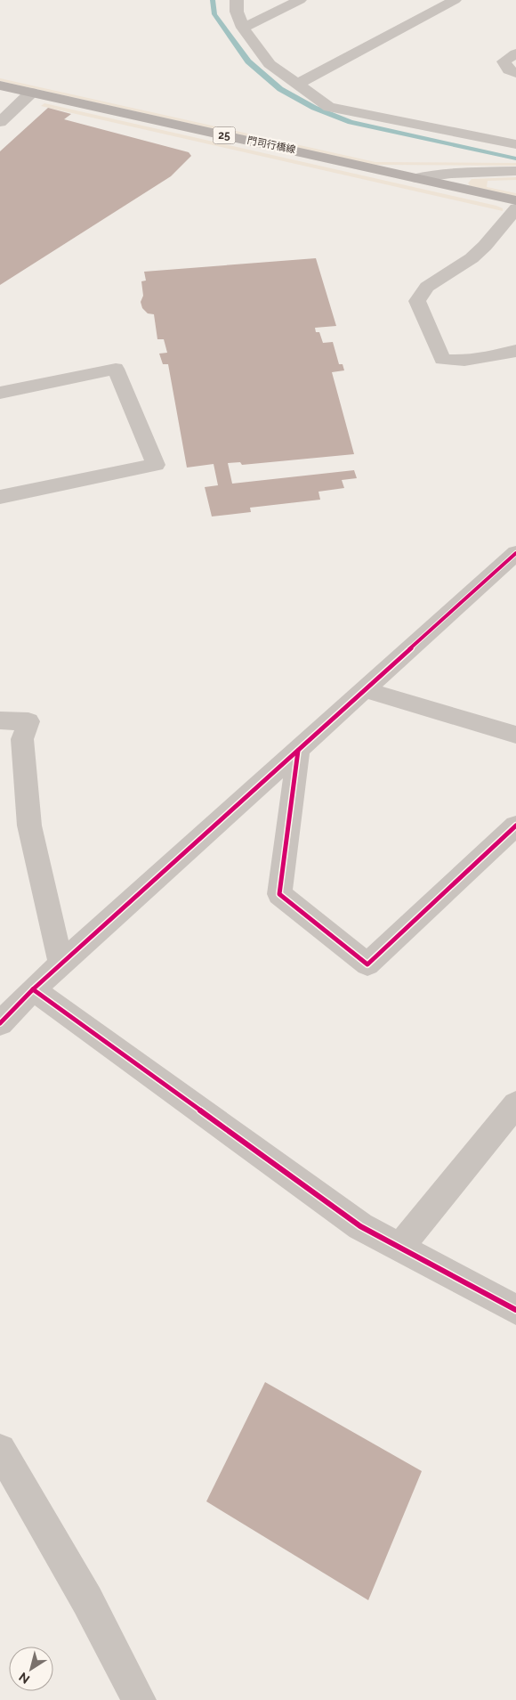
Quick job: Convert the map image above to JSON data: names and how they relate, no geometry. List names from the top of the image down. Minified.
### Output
{"streets":{"main road":["25","門司行橋線"]},"north":"bottom left"}
